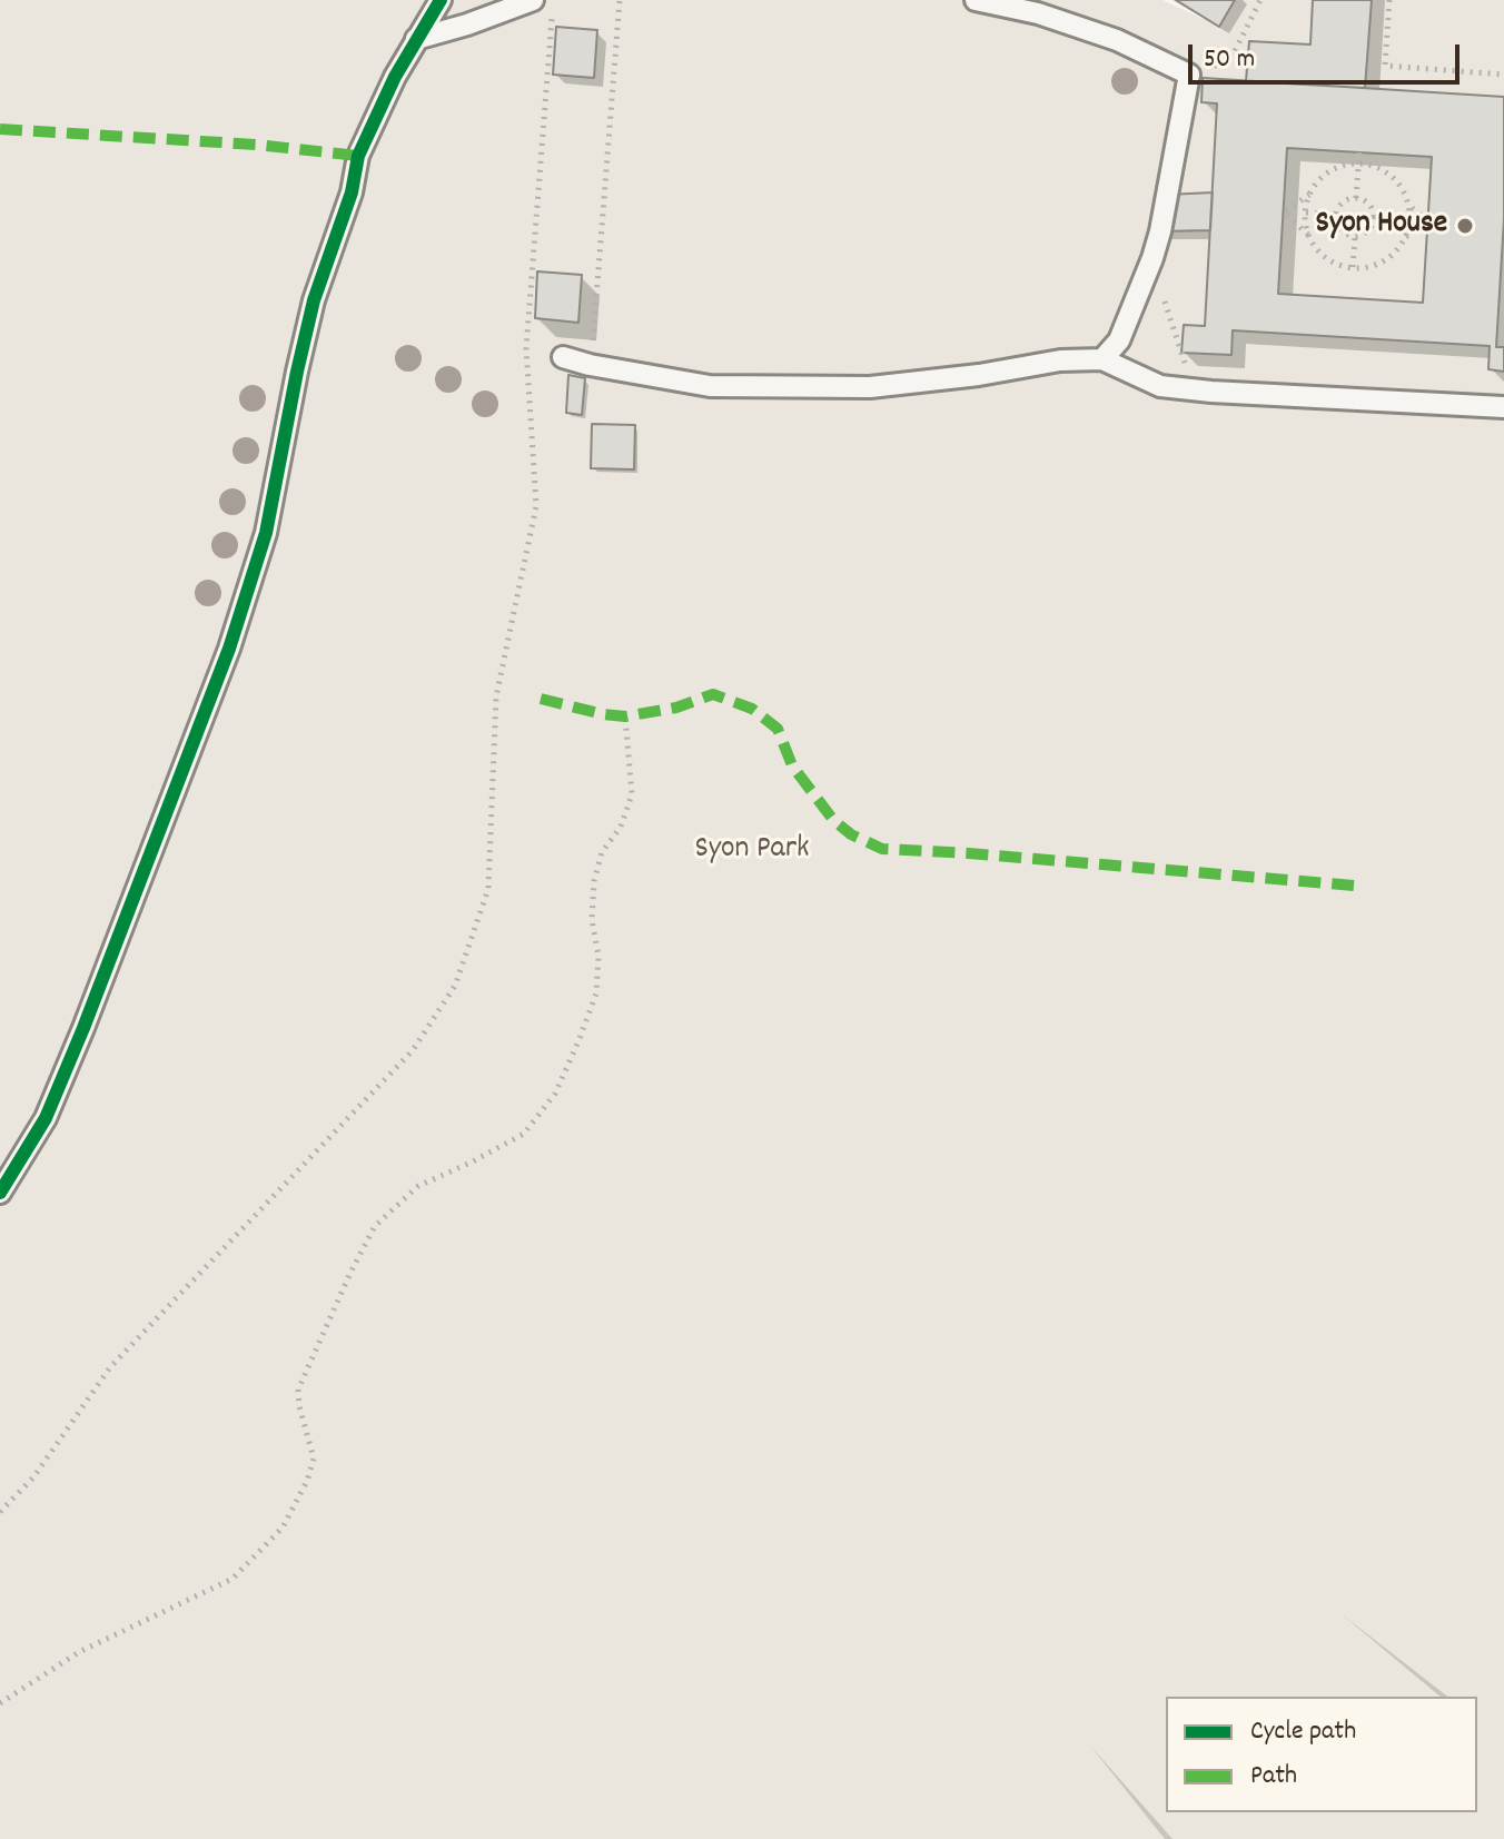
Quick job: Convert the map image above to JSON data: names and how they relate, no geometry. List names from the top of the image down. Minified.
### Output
{"parks":["Syon Park"],"places":["Syon House"],"legend":["Cycle path","Path"],"scale_bar":"50 m"}
